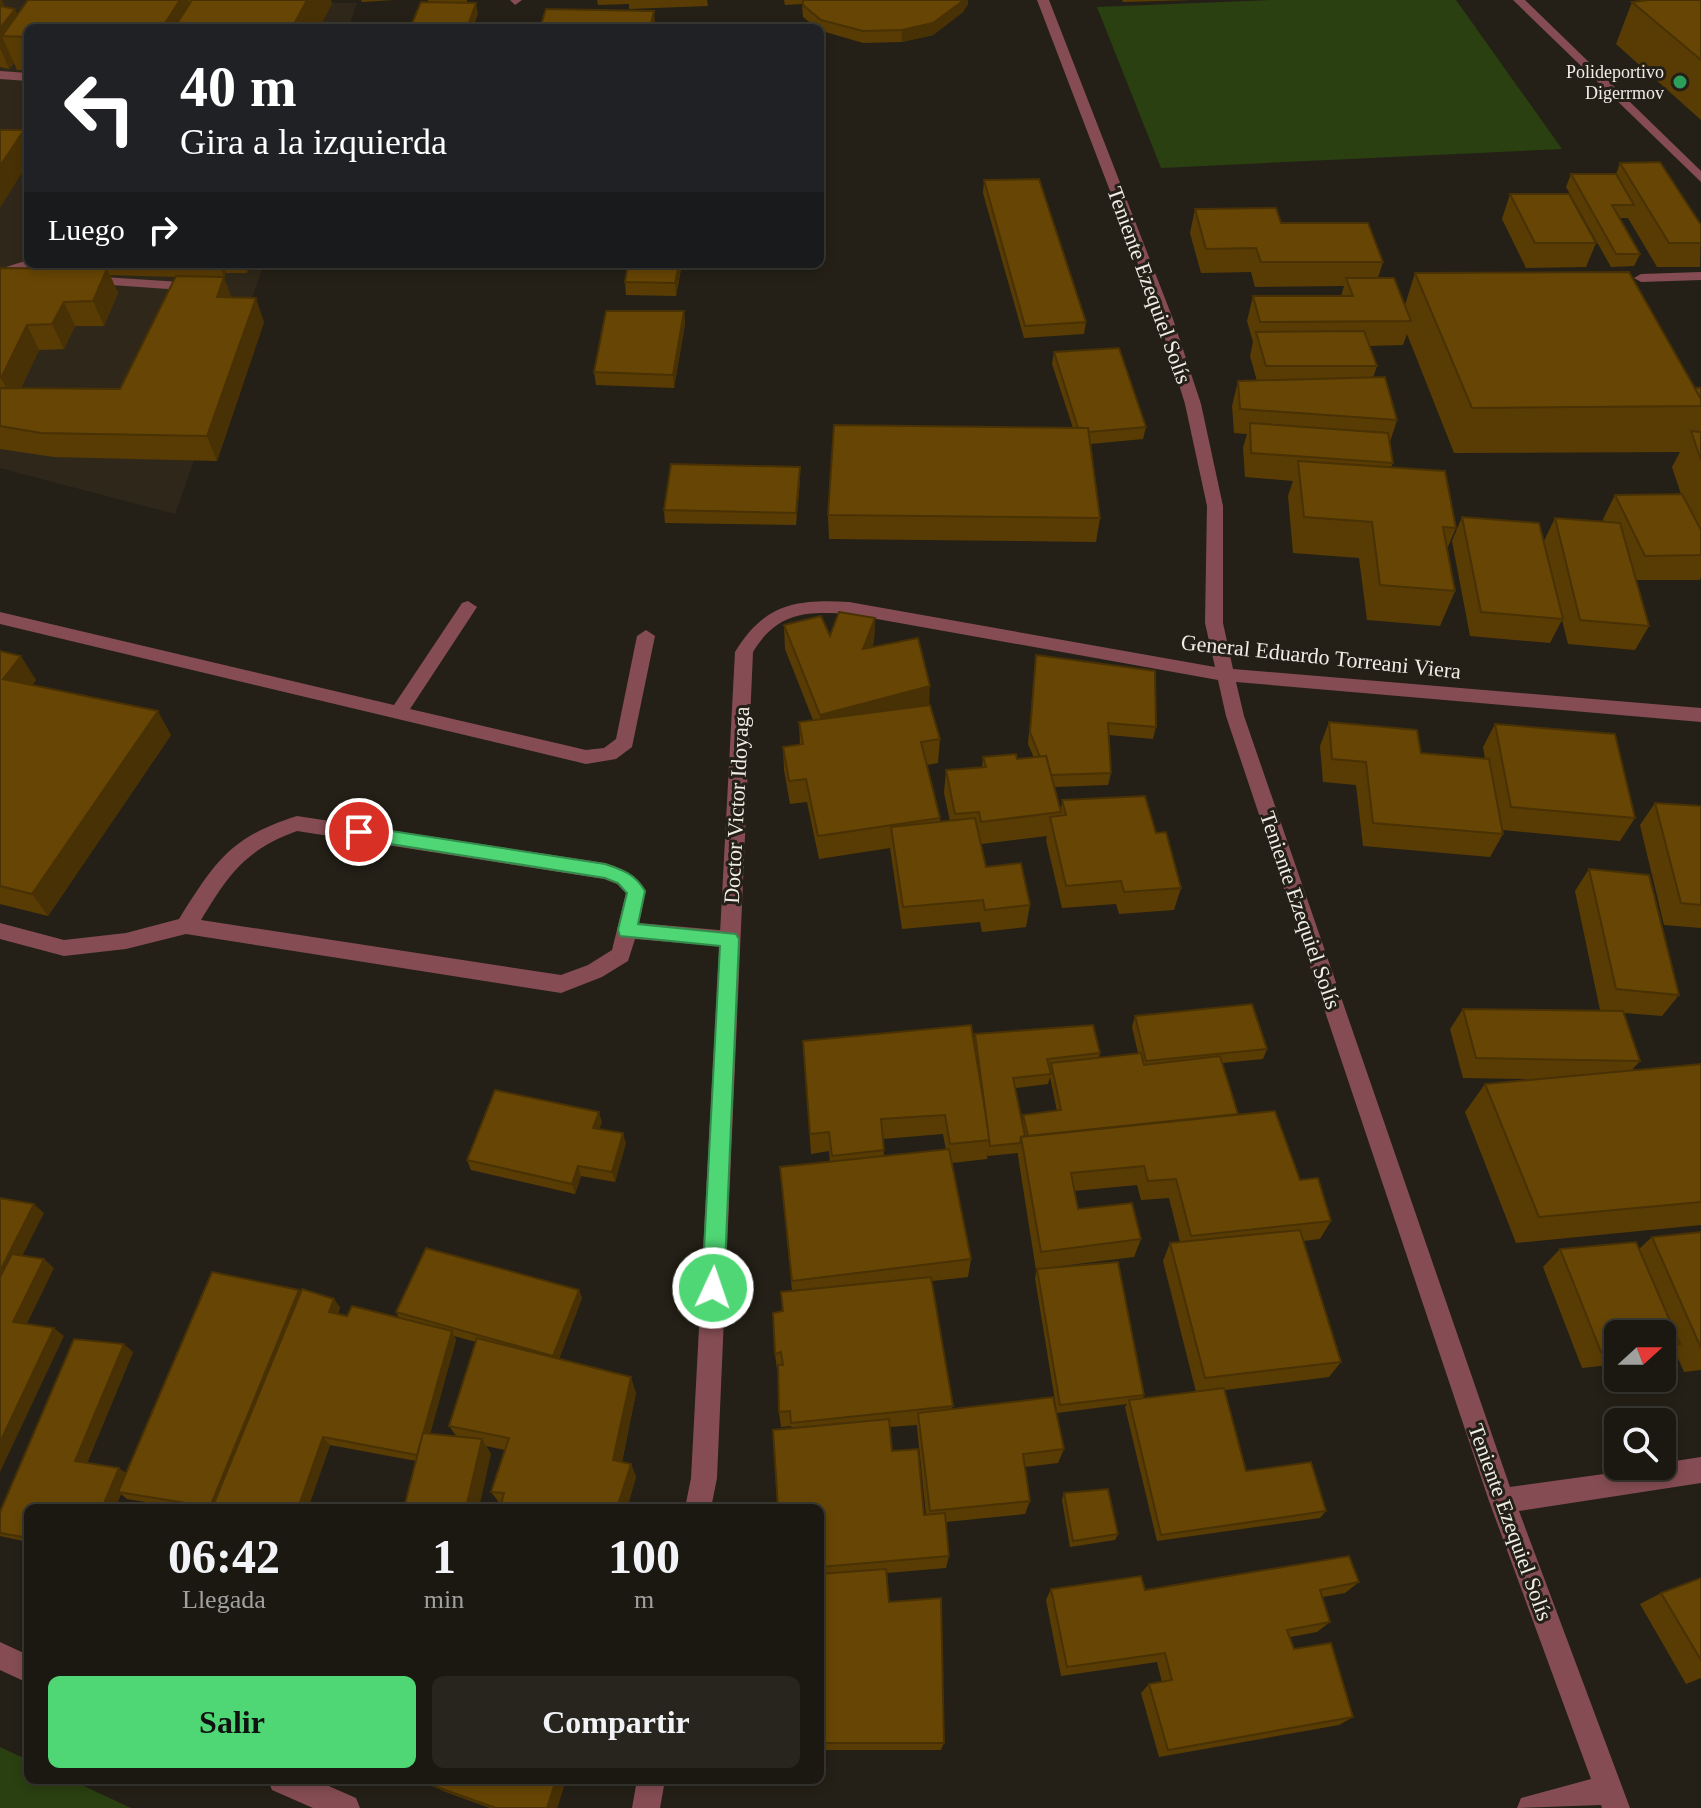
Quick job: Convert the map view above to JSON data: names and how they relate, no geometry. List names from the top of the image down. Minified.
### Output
{"streets":{"street":["Teniente Ezequiel Solís","General Eduardo Torreani Viera","Doctor Victor Idoyaga"]},"crossings":[["Teniente Ezequiel Solís","General Eduardo Torreani Viera"],["General Eduardo Torreani Viera","Doctor Victor Idoyaga"]],"places":["Polideportivo Digerrmov"],"north":"right","page":{"turn":["40 m","Gira a la izquierda"],"then":"Luego","eta":["06:42","Llegada","1","min","100","m"],"buttons":["Salir","Compartir"]}}
